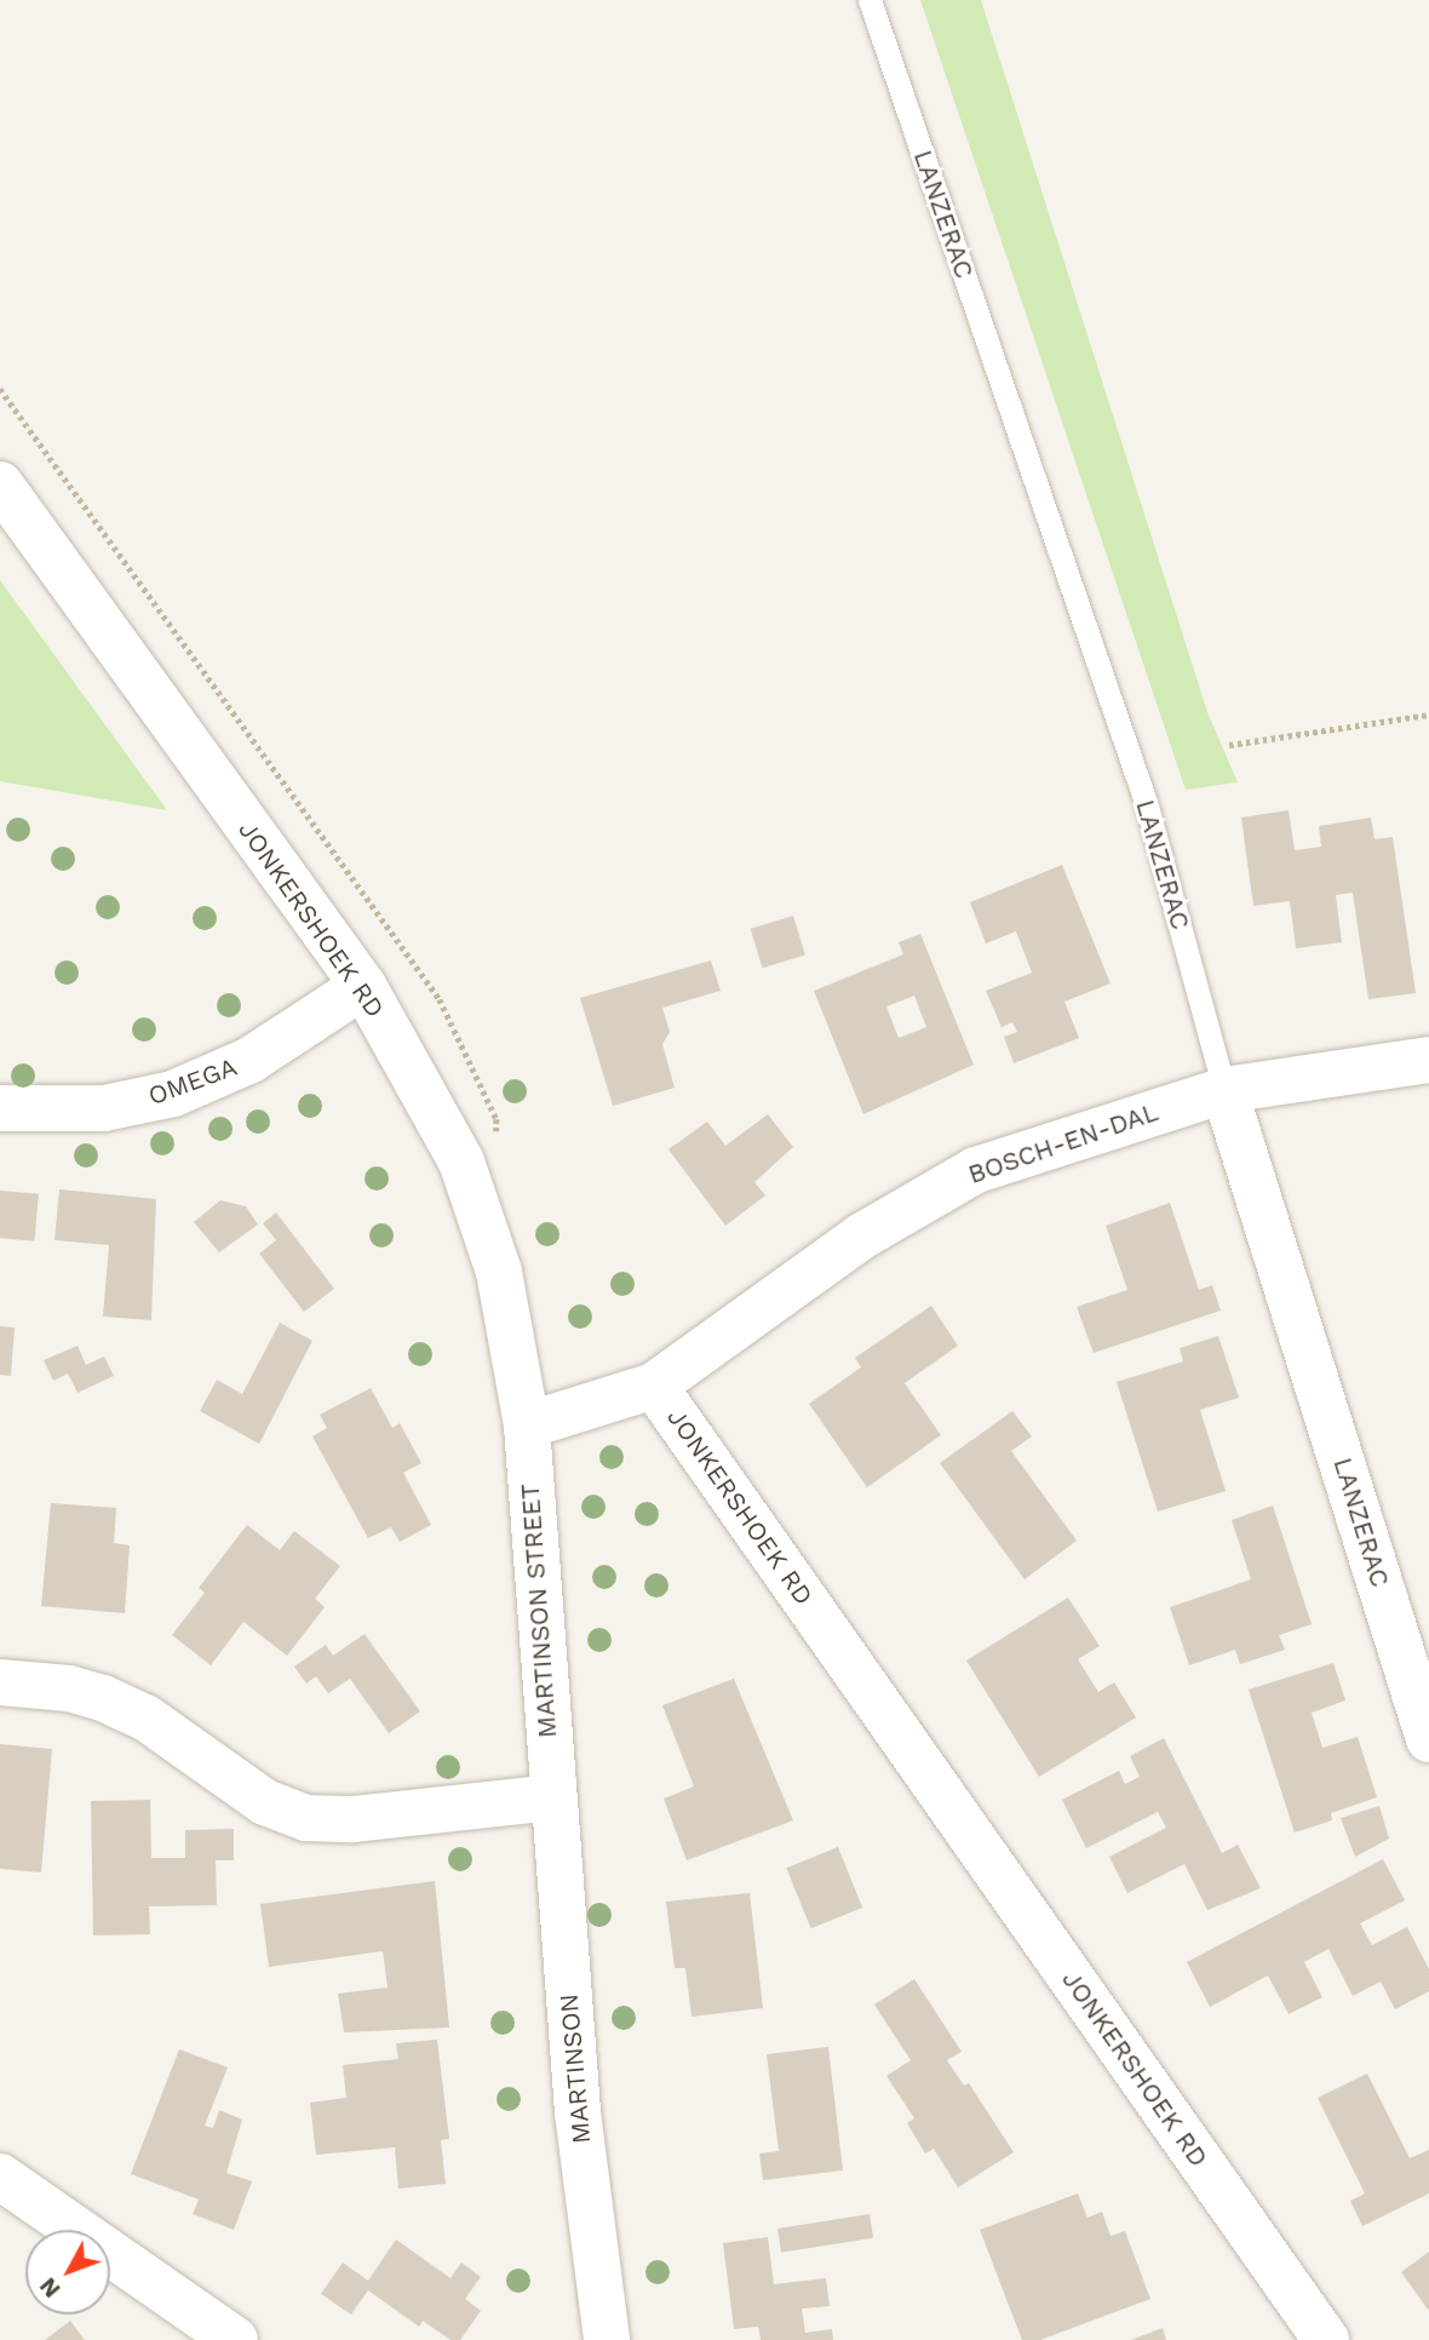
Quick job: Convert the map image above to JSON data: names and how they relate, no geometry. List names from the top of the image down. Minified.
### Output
{"streets":{"street":["LANZERAC","JONKERSHOEK RD","OMEGA","BOSCH-EN-DAL","MARTINSON STREET","MARTINSON"]},"crossings":[["LANZERAC","BOSCH-EN-DAL"],["JONKERSHOEK RD","OMEGA"],["JONKERSHOEK RD","BOSCH-EN-DAL"],["JONKERSHOEK RD","MARTINSON STREET"],["MARTINSON STREET","MARTINSON"]],"north":"bottom left"}
